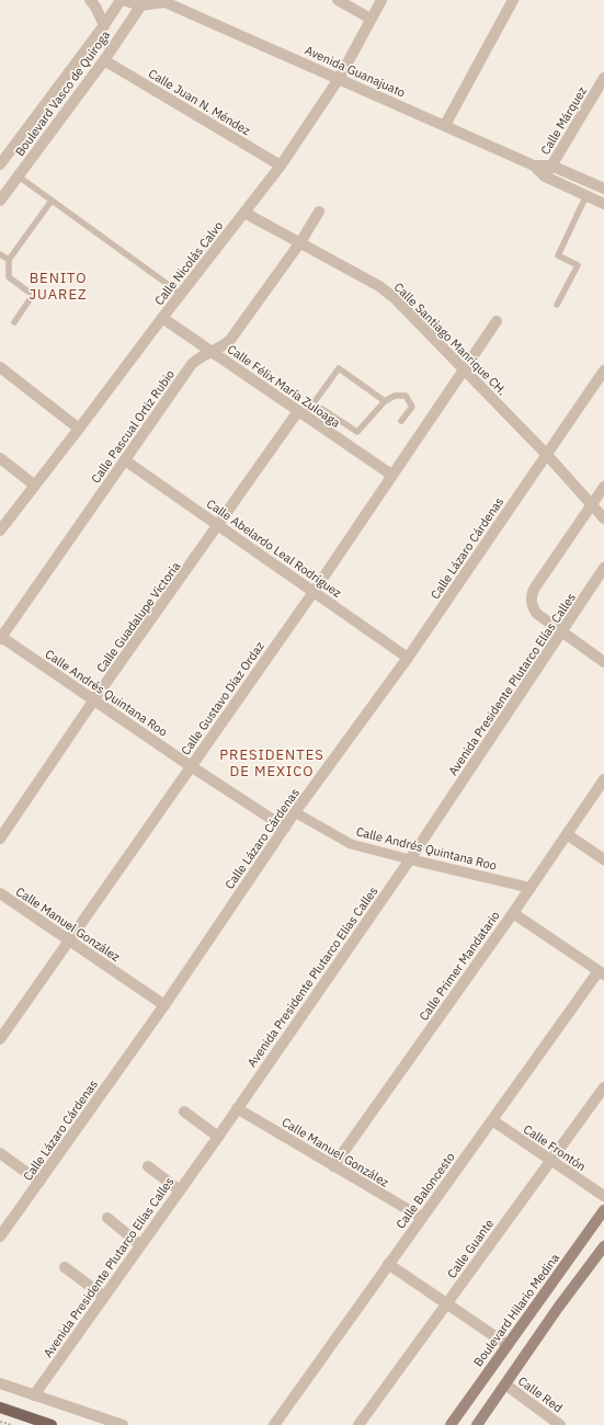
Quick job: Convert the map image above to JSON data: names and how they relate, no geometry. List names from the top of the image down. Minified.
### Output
{"streets":{"main road":["Boulevard Hilario Medina"],"street":["Avenida Guanajuato","Boulevard Vasco de Quiroga","Calle Juan N. Méndez","Calle Márquez","Calle Nicolás Calvo","Calle Santiago Manrique CH.","Calle Félix María Zuloaga","Calle Pascual Ortiz Rubio","Calle Abelardo Leal Rodríguez","Calle Lázaro Cárdenas","Calle Guadalupe Victoria","Avenida Presidente Plutarco Elías Calles","Calle Andrés Quintana Roo","Calle Gustavo Díaz Ordaz","Calle Manuel González","Calle Primer Mandatario","Calle Frontón","Calle Baloncesto","Calle Guante","Calle Red"]},"crossings":[["Avenida Guanajuato","Boulevard Vasco de Quiroga"],["Avenida Guanajuato","Calle Márquez"],["Avenida Guanajuato","Calle Nicolás Calvo"],["Boulevard Vasco de Quiroga","Calle Juan N. Méndez"],["Calle Juan N. Méndez","Calle Nicolás Calvo"],["Calle Nicolás Calvo","Calle Santiago Manrique CH."],["Calle Nicolás Calvo","Calle Félix María Zuloaga"],["Calle Santiago Manrique CH.","Calle Pascual Ortiz Rubio"],["Calle Santiago Manrique CH.","Calle Lázaro Cárdenas"],["Calle Santiago Manrique CH.","Calle Gustavo Díaz Ordaz"],["Calle Félix María Zuloaga","Calle Pascual Ortiz Rubio"],["Calle Félix María Zuloaga","Calle Guadalupe Victoria"],["Calle Félix María Zuloaga","Calle Gustavo Díaz Ordaz"],["Calle Pascual Ortiz Rubio","Calle Abelardo Leal Rodríguez"],["Calle Pascual Ortiz Rubio","Calle Andrés Quintana Roo"],["Calle Abelardo Leal Rodríguez","Calle Lázaro Cárdenas"],["Calle Abelardo Leal Rodríguez","Calle Guadalupe Victoria"],["Calle Abelardo Leal Rodríguez","Calle Gustavo Díaz Ordaz"],["Calle Lázaro Cárdenas","Calle Andrés Quintana Roo"],["Calle Lázaro Cárdenas","Calle Manuel González"],["Calle Guadalupe Victoria","Calle Andrés Quintana Roo"],["Avenida Presidente Plutarco Elías Calles","Calle Andrés Quintana Roo"],["Avenida Presidente Plutarco Elías Calles","Calle Manuel González"],["Calle Andrés Quintana Roo","Calle Gustavo Díaz Ordaz"],["Calle Andrés Quintana Roo","Calle Primer Mandatario"],["Calle Gustavo Díaz Ordaz","Calle Manuel González"],["Calle Manuel González","Calle Primer Mandatario"],["Calle Manuel González","Calle Baloncesto"],["Calle Frontón","Calle Baloncesto"],["Calle Frontón","Calle Guante"]],"districts":["BENITO JUAREZ","PRESIDENTES DE MEXICO"]}
